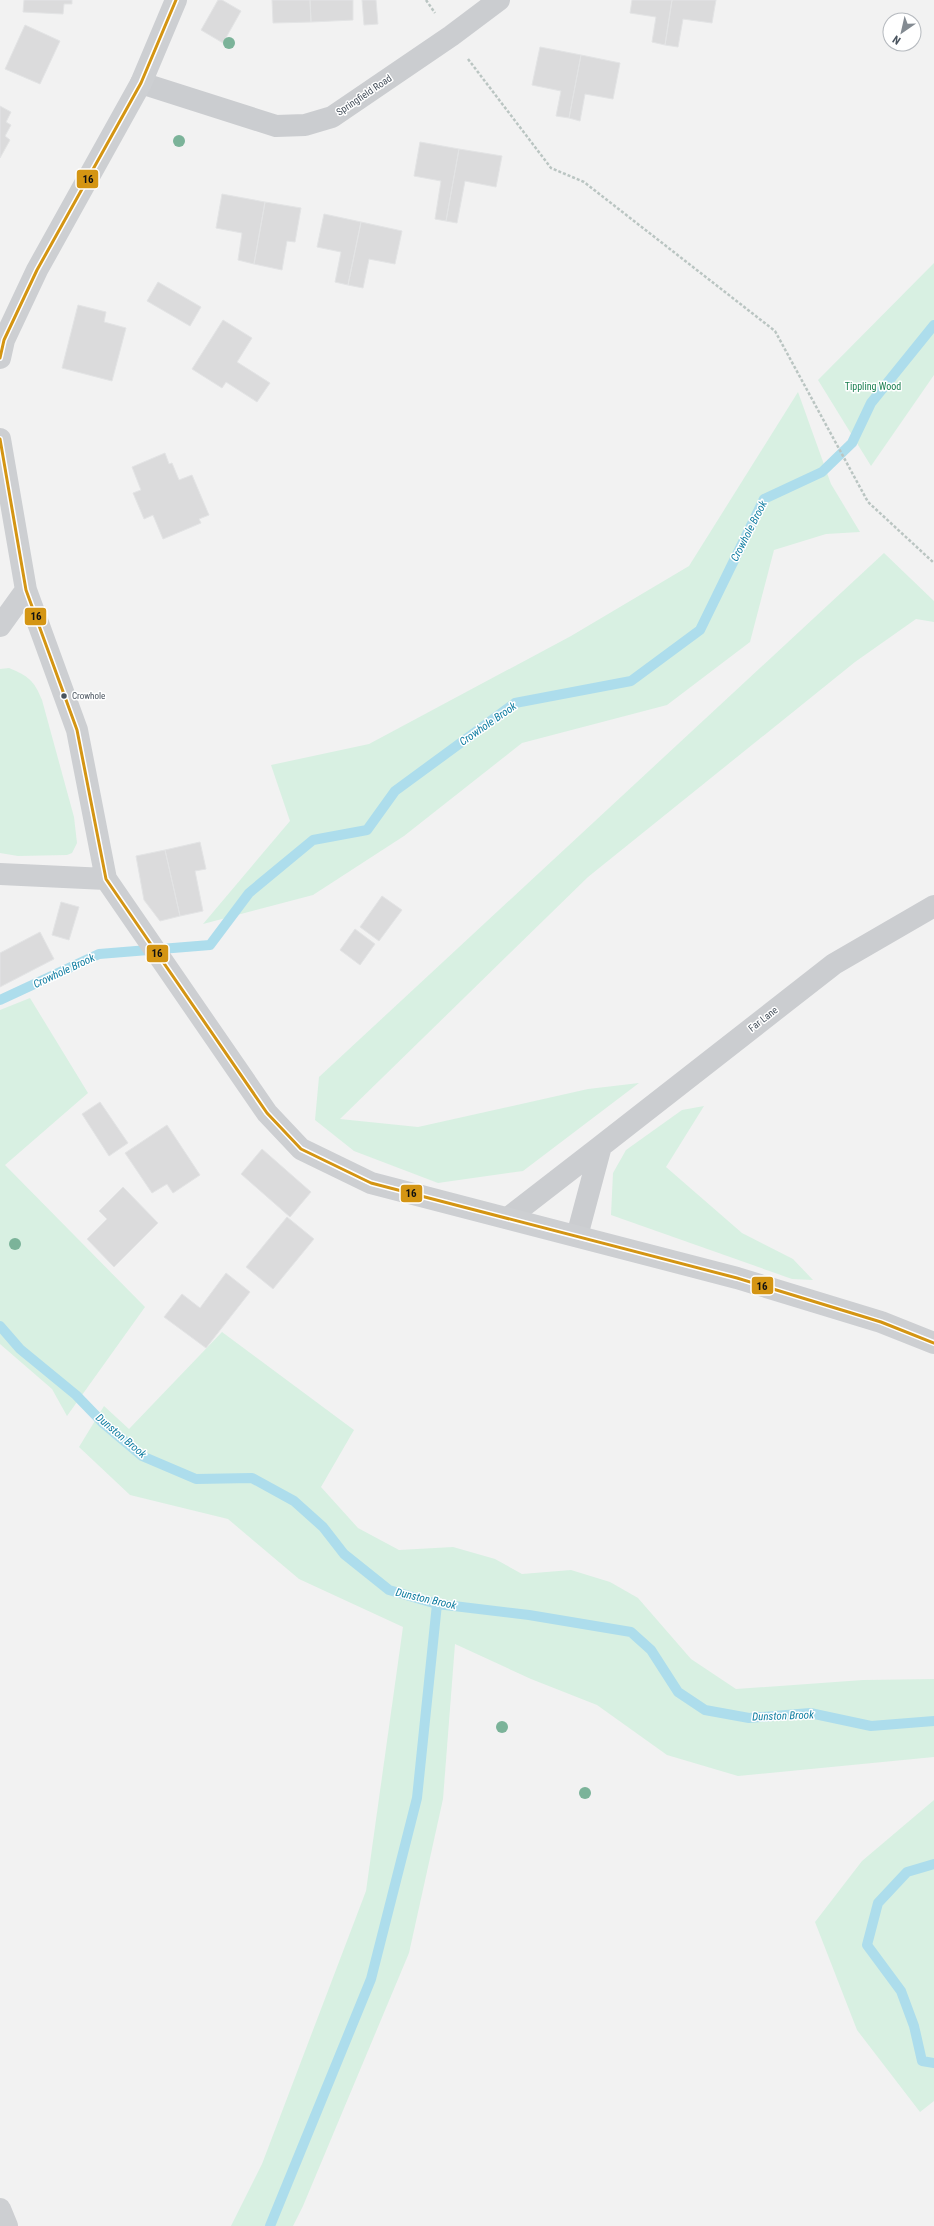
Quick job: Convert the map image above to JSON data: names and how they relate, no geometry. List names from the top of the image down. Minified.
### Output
{"streets":{"street":["Springfield Road","Far Lane"]},"water":["Crowhole Brook","Dunston Brook"],"parks":["Tippling Wood"],"places":["Crowhole"],"lines":["transit line 16"],"north":"bottom left"}
